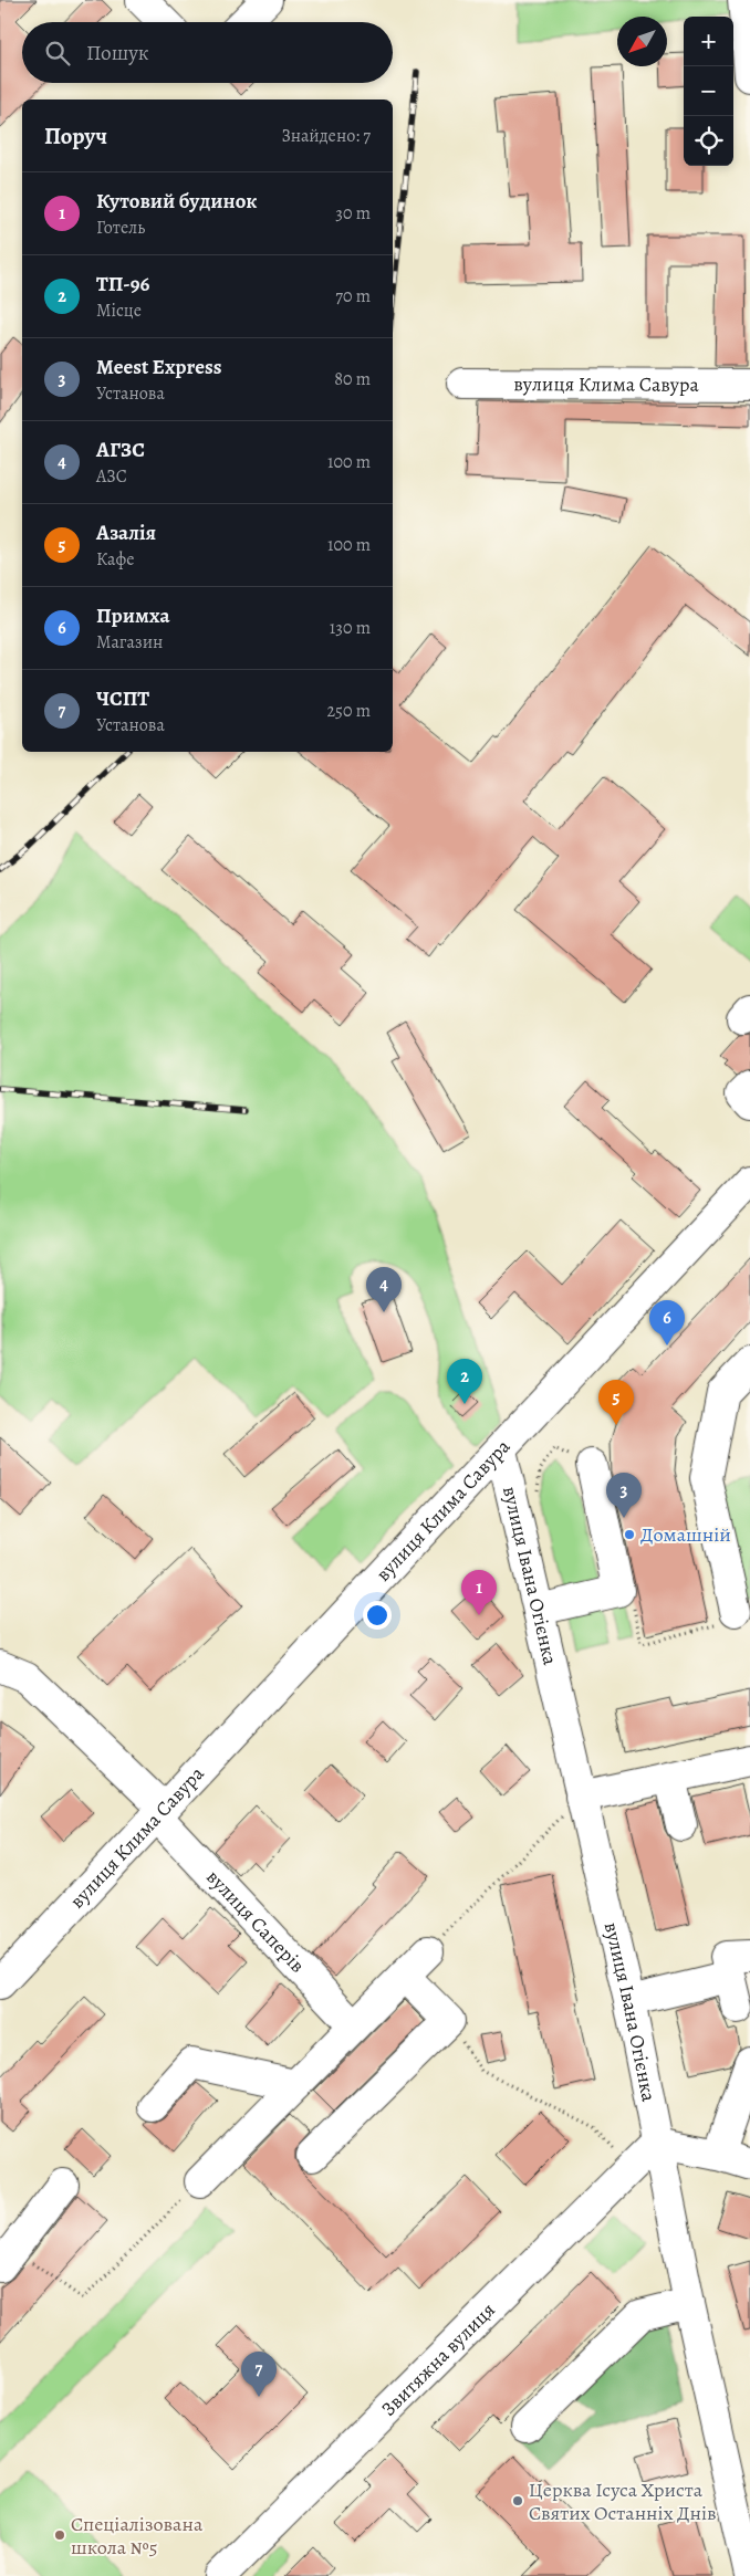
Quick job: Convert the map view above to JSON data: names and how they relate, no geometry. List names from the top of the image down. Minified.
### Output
{"streets":{"street":["вулиця Клима Савура","вулиця Івана Огієнка","вулиця Саперів","Звитяжна вулиця"]},"crossings":[["вулиця Клима Савура","вулиця Івана Огієнка"],["вулиця Клима Савура","вулиця Саперів"],["вулиця Івана Огієнка","Звитяжна вулиця"]],"places":["Домашній","Церква Ісуса Христа Святих Останніх Днів","Спеціалізована школа №5"],"north":"bottom left","page":{"map_buttons":["+","−"],"search":"Пошук","heading":["Поруч","Знайдено: 7"],"list":[{"mark":"1","name":"Кутовий будинок","note":"Готель","value":"30 m"},{"mark":"2","name":"ТП-96","note":"Місце","value":"70 m"},{"mark":"3","name":"Meest Express","note":"Установа","value":"80 m"},{"mark":"4","name":"АГЗС","note":"АЗС","value":"100 m"},{"mark":"5","name":"Азалія","note":"Кафе","value":"100 m"},{"mark":"6","name":"Примха","note":"Магазин","value":"130 m"},{"mark":"7","name":"ЧСПТ","note":"Установа","value":"250 m"}],"pins":["4","6","2","5","3","1","7"]}}
